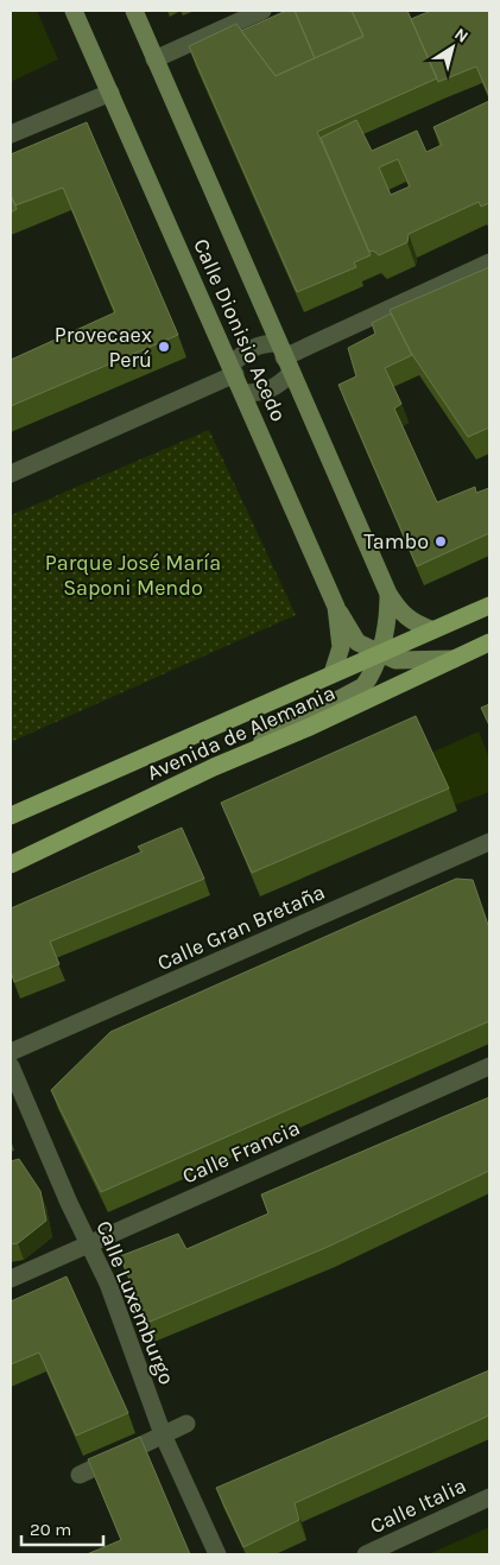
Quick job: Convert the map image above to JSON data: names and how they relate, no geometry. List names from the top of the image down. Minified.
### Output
{"streets":{"main road":["Calle Dionisio Acedo","Avenida de Alemania"],"street":["Calle Gran Bretaña","Calle Francia","Calle Luxemburgo","Calle Italia"]},"crossings":[["Calle Dionisio Acedo","Avenida de Alemania"],["Calle Francia","Calle Luxemburgo"]],"parks":["Parque José María Saponi Mendo"],"places":["Provecaex Perú","Tambo"],"scale_bar":"20 m","north":"top right"}
